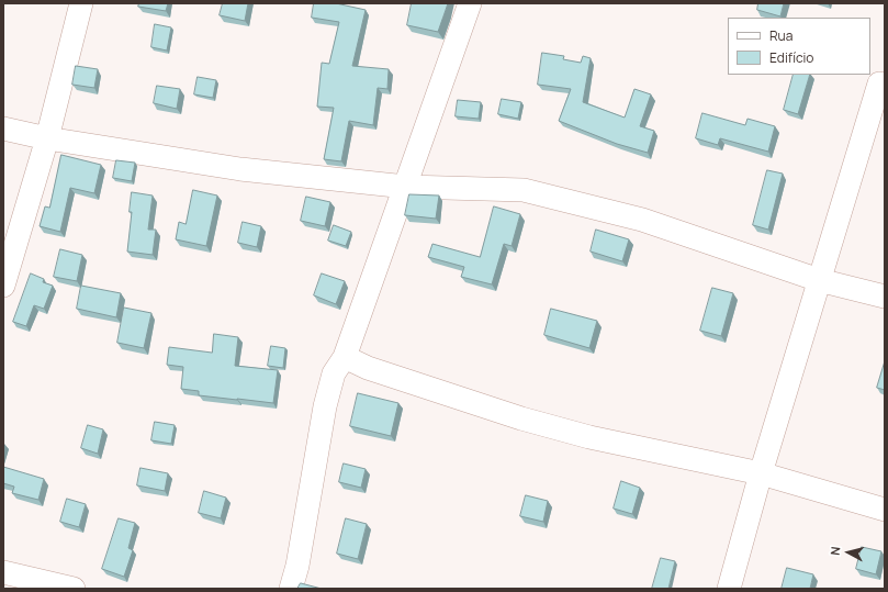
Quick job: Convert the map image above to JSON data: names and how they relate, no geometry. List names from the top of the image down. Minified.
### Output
{"legend":["Rua","Edifício"],"north":"left"}
